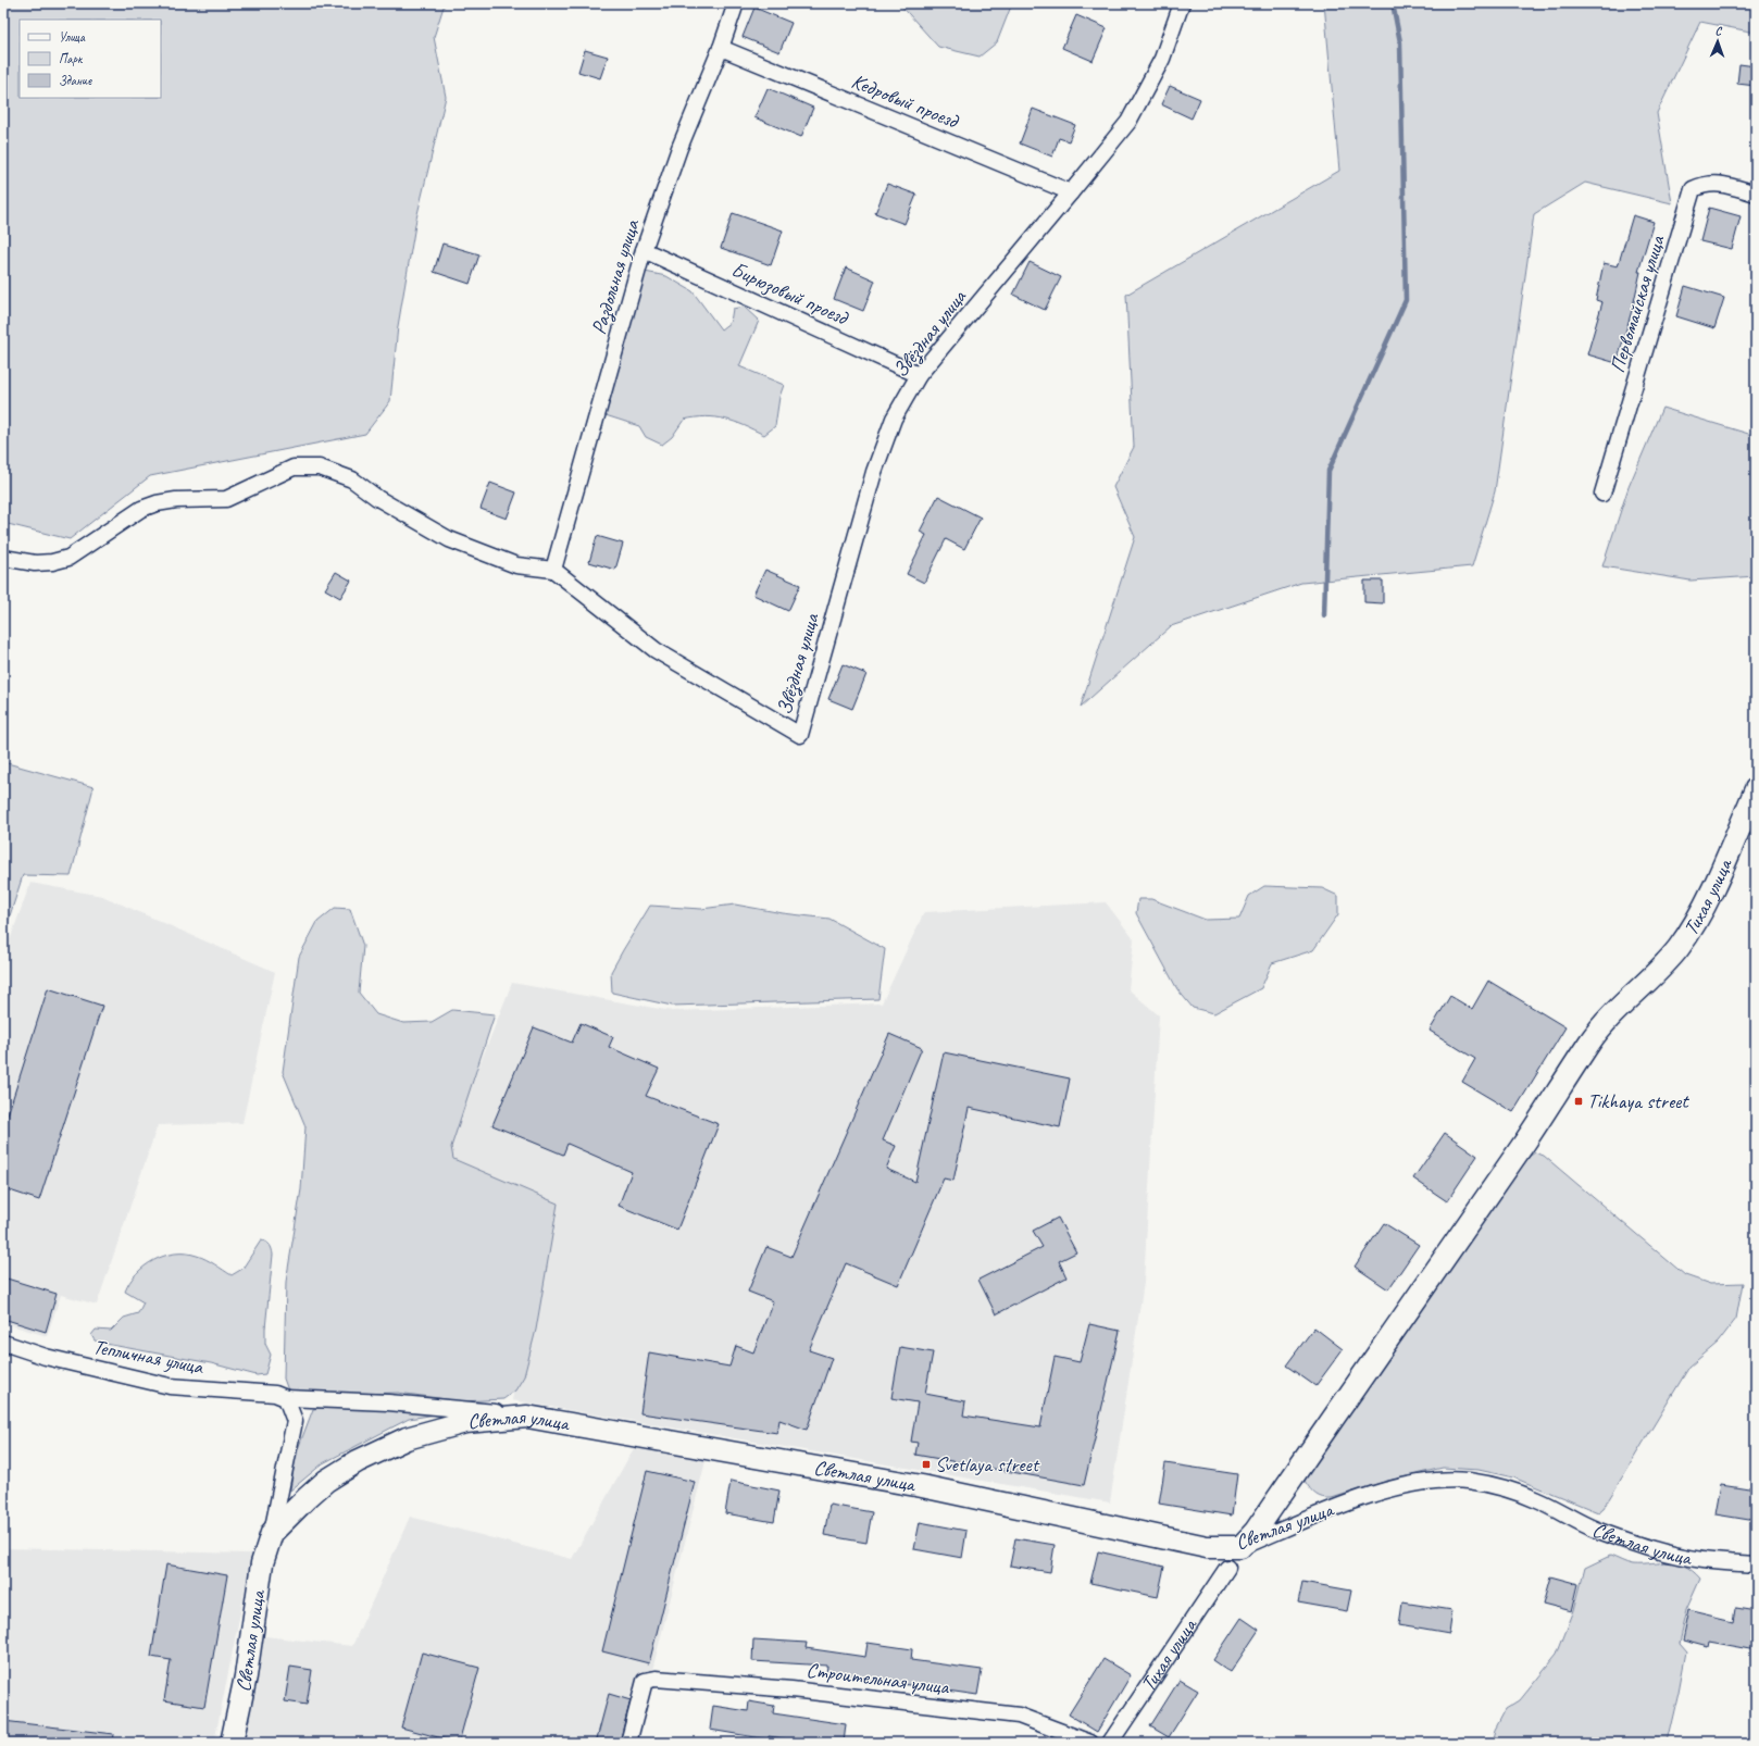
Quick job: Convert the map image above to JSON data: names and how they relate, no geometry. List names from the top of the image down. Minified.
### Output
{"streets":{"street":["Кедровый проезд","Раздольная улица","Бирюзовый проезд","Первомайская улица","Звёздная улица","Тихая улица","Тепличная улица","Светлая улица","Строительная улица"]},"crossings":[["Кедровый проезд","Раздольная улица"],["Кедровый проезд","Звёздная улица"],["Раздольная улица","Бирюзовый проезд"],["Раздольная улица","Звёздная улица"],["Бирюзовый проезд","Звёздная улица"],["Тихая улица","Светлая улица"],["Тепличная улица","Светлая улица"]],"places":{"transit":["Tikhaya street","Svetlaya street"]},"legend":["Улица","Парк","Здание"],"north":"top"}
